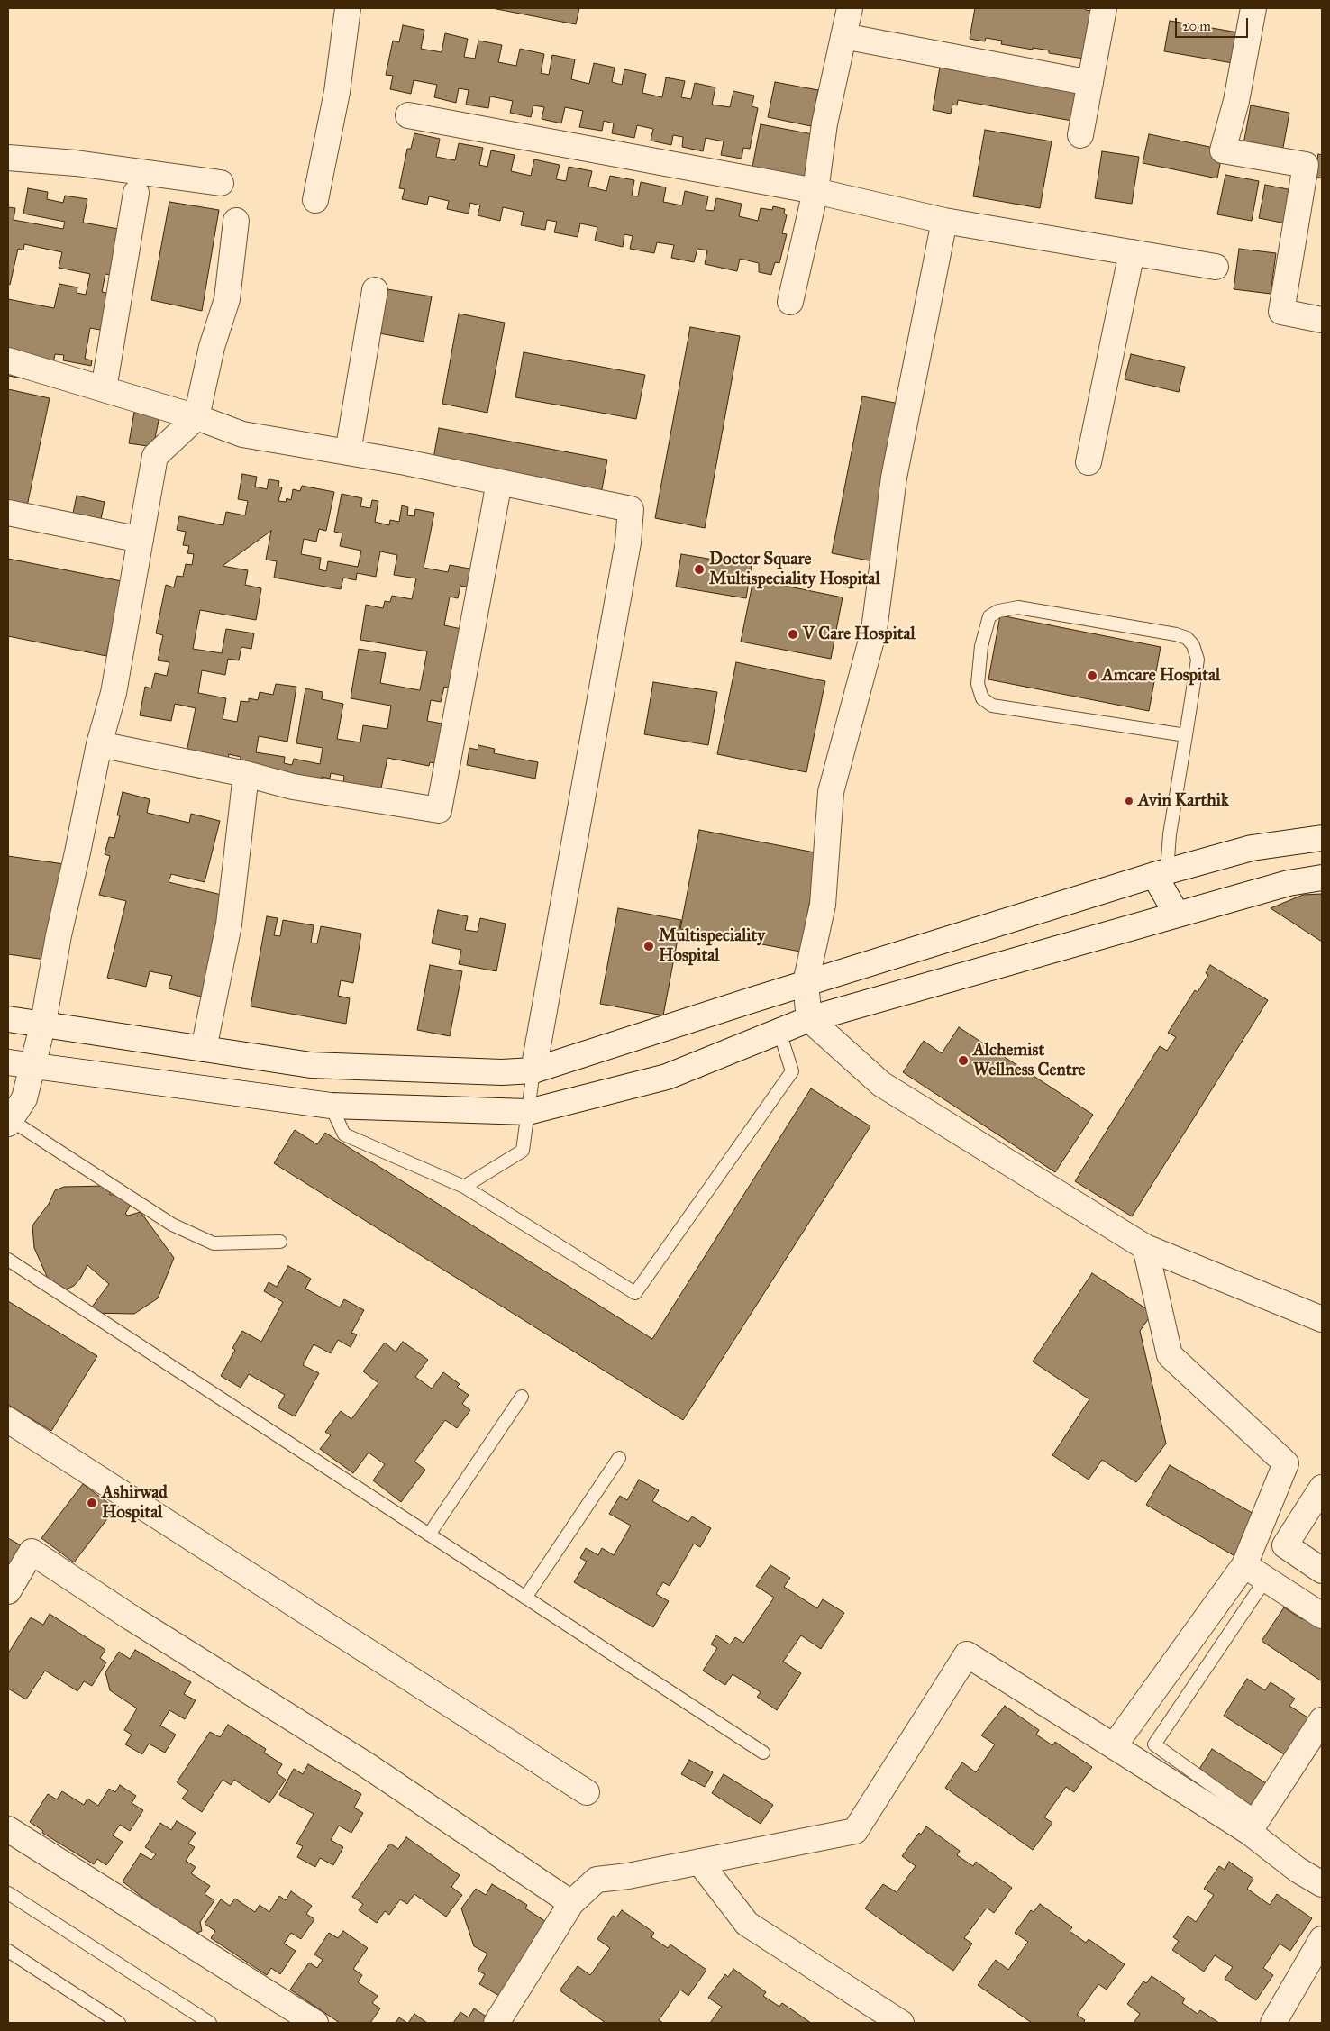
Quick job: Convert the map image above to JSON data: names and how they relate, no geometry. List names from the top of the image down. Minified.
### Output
{"places":["Doctor Square Multispeciality Hospital","V Care Hospital","Amcare Hospital","Avin Karthik","Multispeciality Hospital","Alchemist Wellness Centre","Ashirwad Hospital"],"scale_bar":"20 m"}
